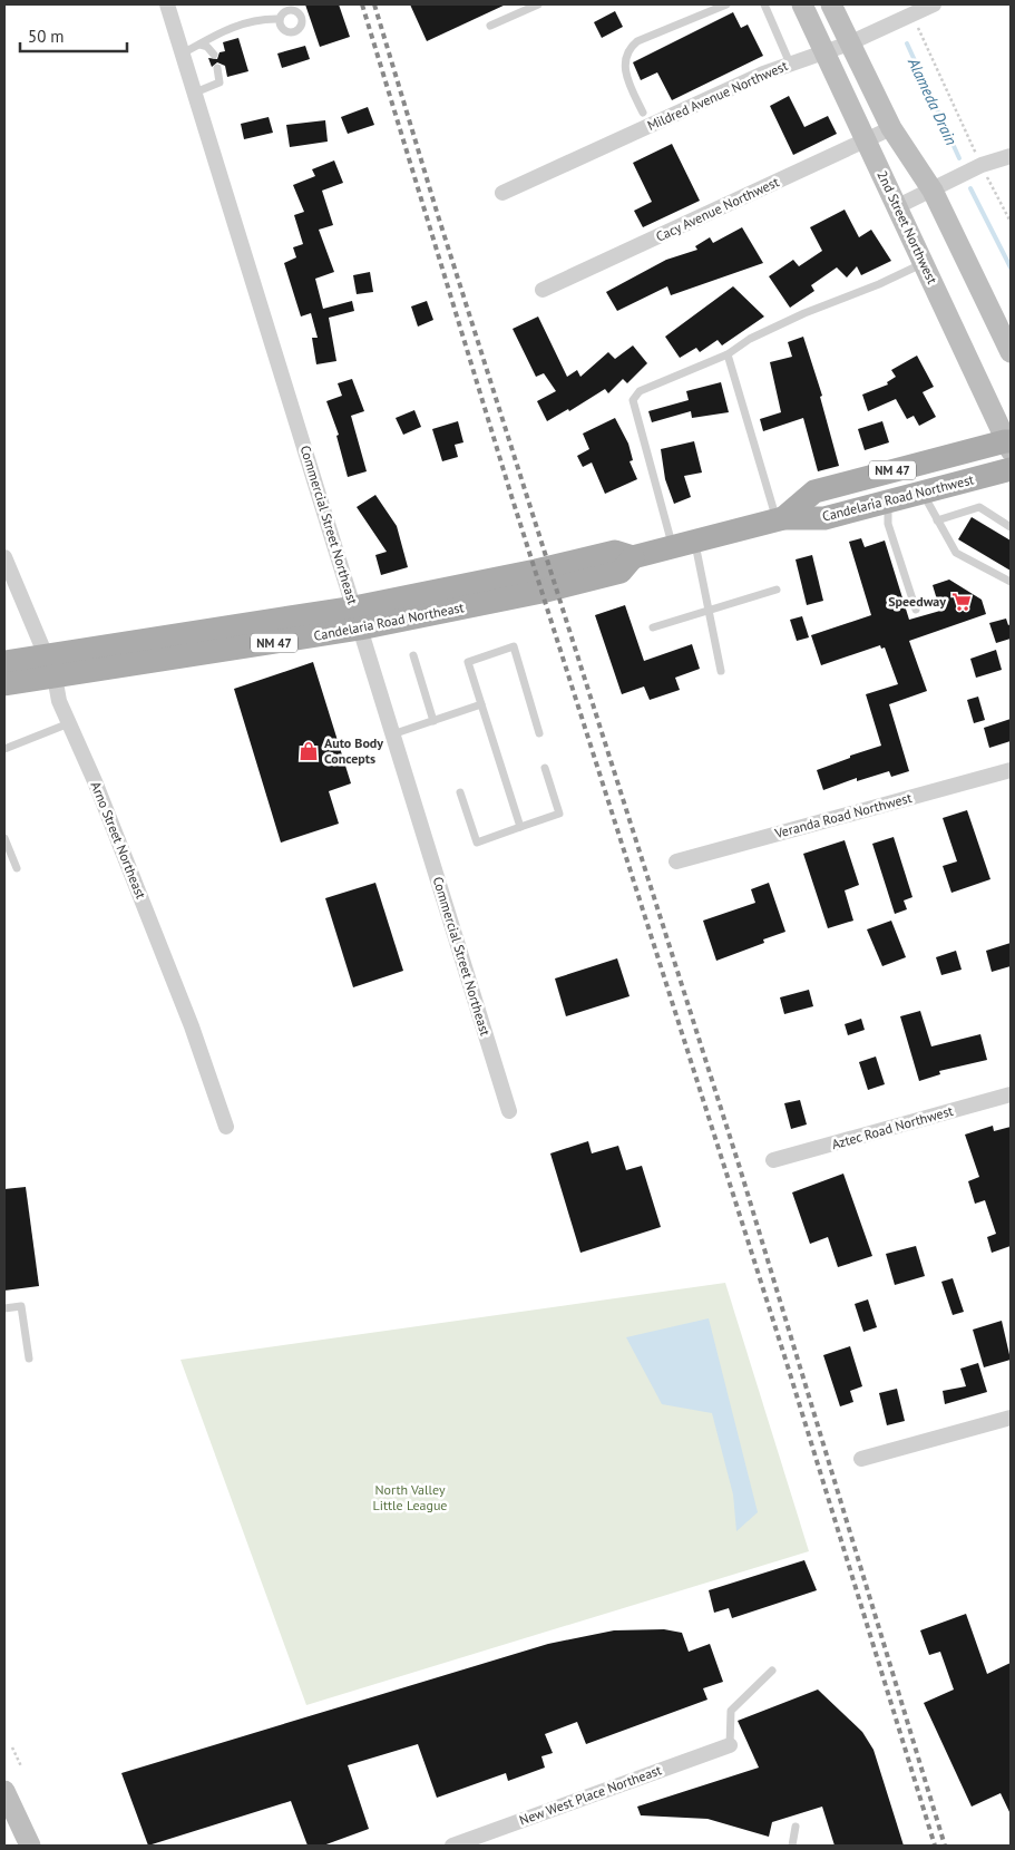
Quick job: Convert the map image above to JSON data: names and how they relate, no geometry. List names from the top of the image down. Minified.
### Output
{"streets":{"main road":["2nd Street Northwest","NM 47","Candelaria Road Northwest","Candelaria Road Northeast"],"street":["Mildred Avenue Northwest","Cacy Avenue Northwest","Commercial Street Northeast","Veranda Road Northwest","Arno Street Northeast","Aztec Road Northwest","New West Place Northeast"]},"crossings":[["Mildred Avenue Northwest","2nd Street Northwest"],["Cacy Avenue Northwest","2nd Street Northwest"],["2nd Street Northwest","Candelaria Road Northwest"],["Candelaria Road Northwest","Candelaria Road Northeast"],["Commercial Street Northeast","Candelaria Road Northeast"],["Candelaria Road Northeast","Arno Street Northeast"]],"water":["Alameda Drain"],"parks":["North Valley Little League"],"places":{"supermarket":["Speedway"],"shop":["Auto Body Concepts"]},"scale_bar":"50 m"}
